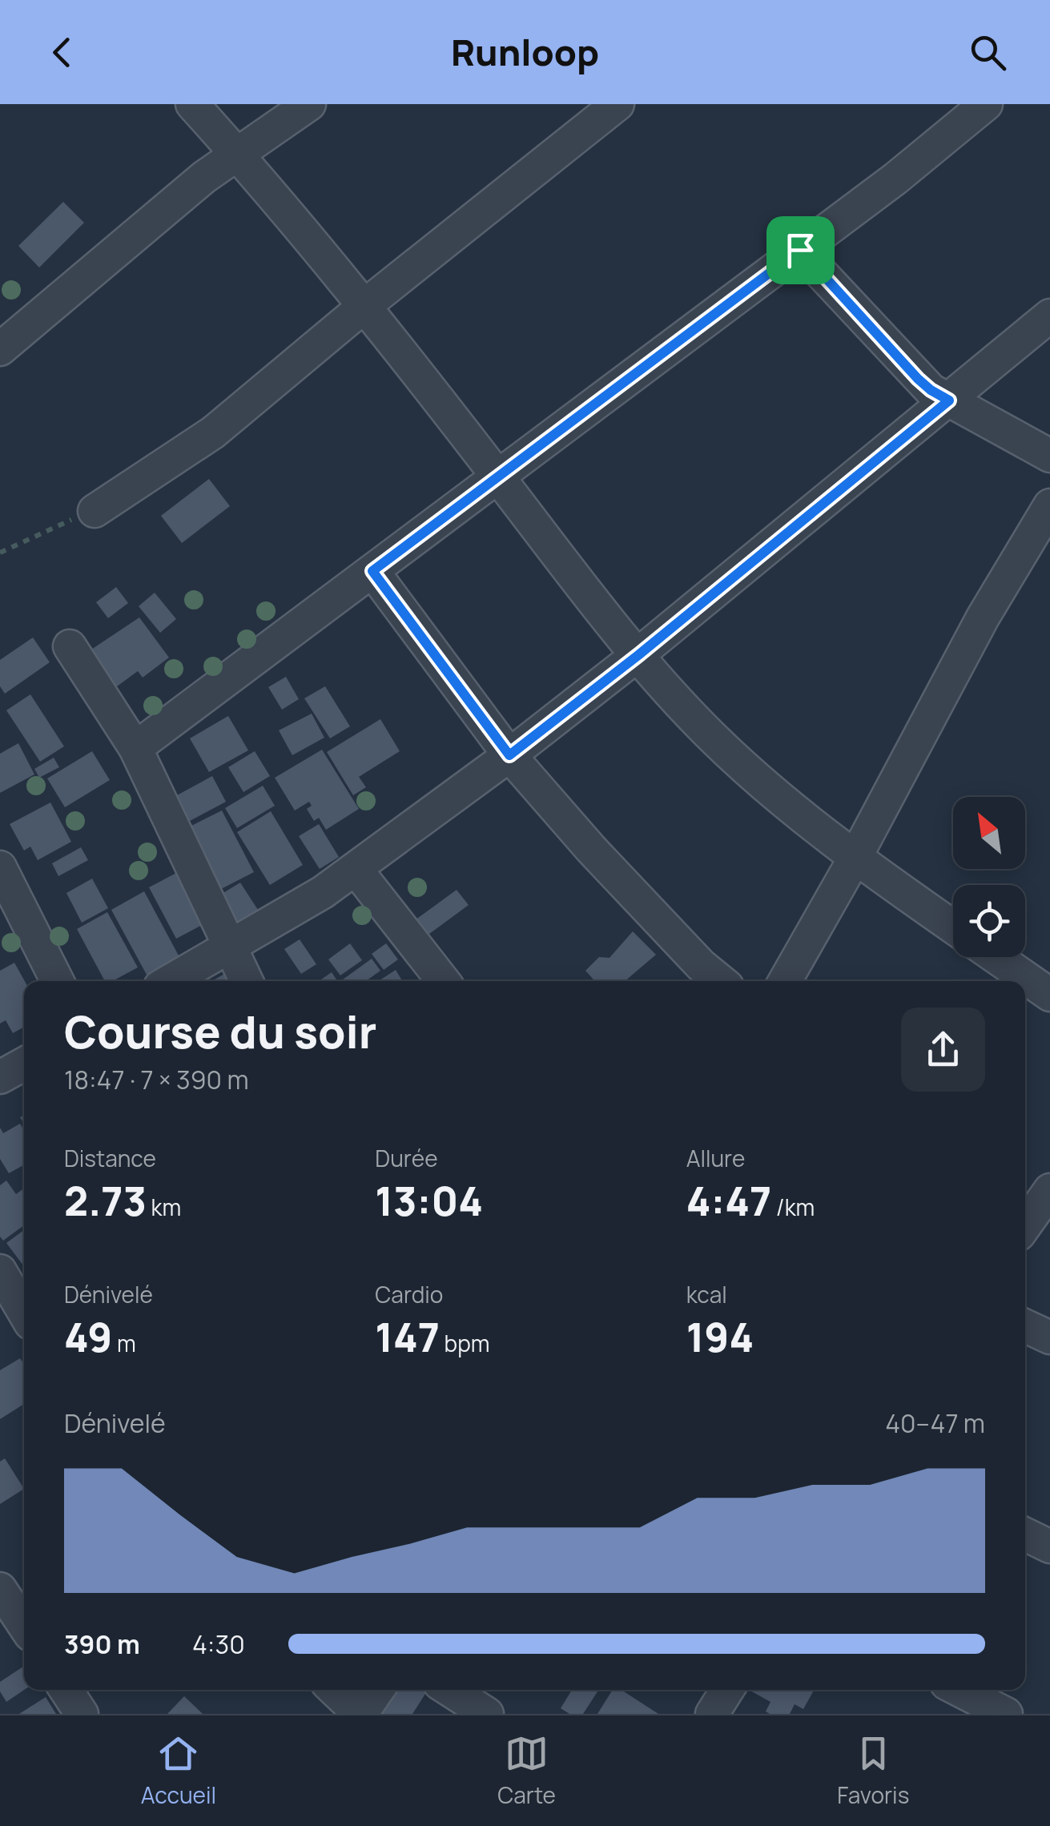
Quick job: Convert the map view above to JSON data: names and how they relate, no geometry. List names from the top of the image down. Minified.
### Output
{"north":"top left","page":{"header":"Runloop","heading":["Course du soir","18:47 · 7 × 390 m"],"stats":[["Distance","2.73 km"],["Durée","13:04"],["Allure","4:47 /km"],["Dénivelé","49 m"],["Cardio","147 bpm"],["kcal","194"]],"chart":["Dénivelé","40–47 m"],"list":[{"name":"390 m","note":"4:30"}],"tabs":["Accueil","Carte","Favoris"]}}
